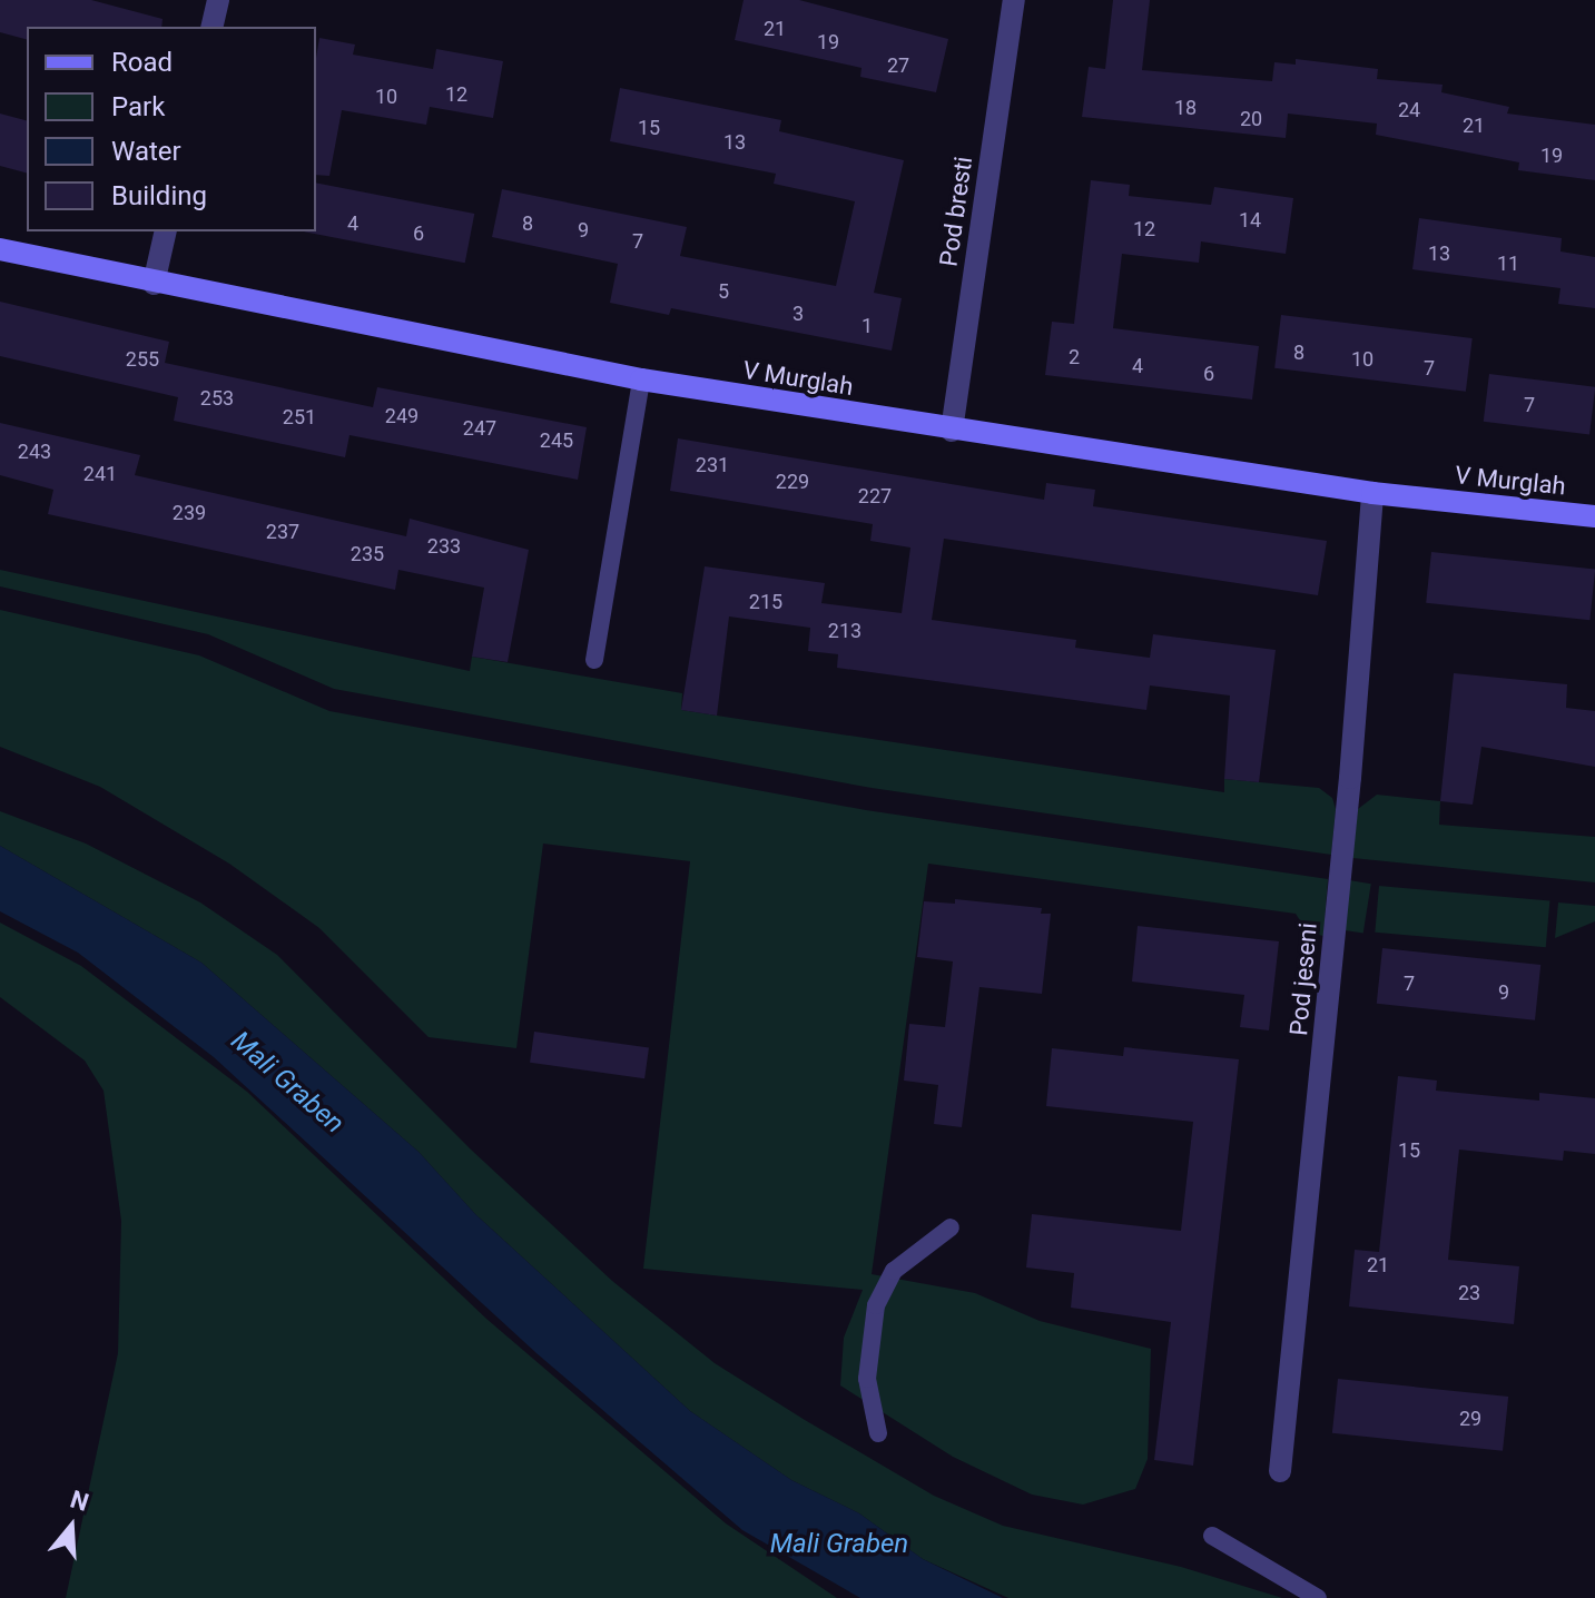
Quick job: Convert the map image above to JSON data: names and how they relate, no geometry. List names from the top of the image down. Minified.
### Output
{"streets":{"street":["Pod bresti","V Murglah","Pod jeseni"]},"crossings":[["Pod bresti","V Murglah"],["V Murglah","Pod jeseni"]],"water":["Mali Graben"],"house_numbers":["21","19","27","12","10","18","24","20","21","15","13","19","14","4","8","12","9","6","7","13","11","5","3","1","8","2","255","10","4","7","6","253","7","249","251","247","245","243","231","241","229","227","239","237","233","235","215","213","7","9","15","21","23","29"],"legend":["Road","Park","Water","Building"],"north":"top"}
